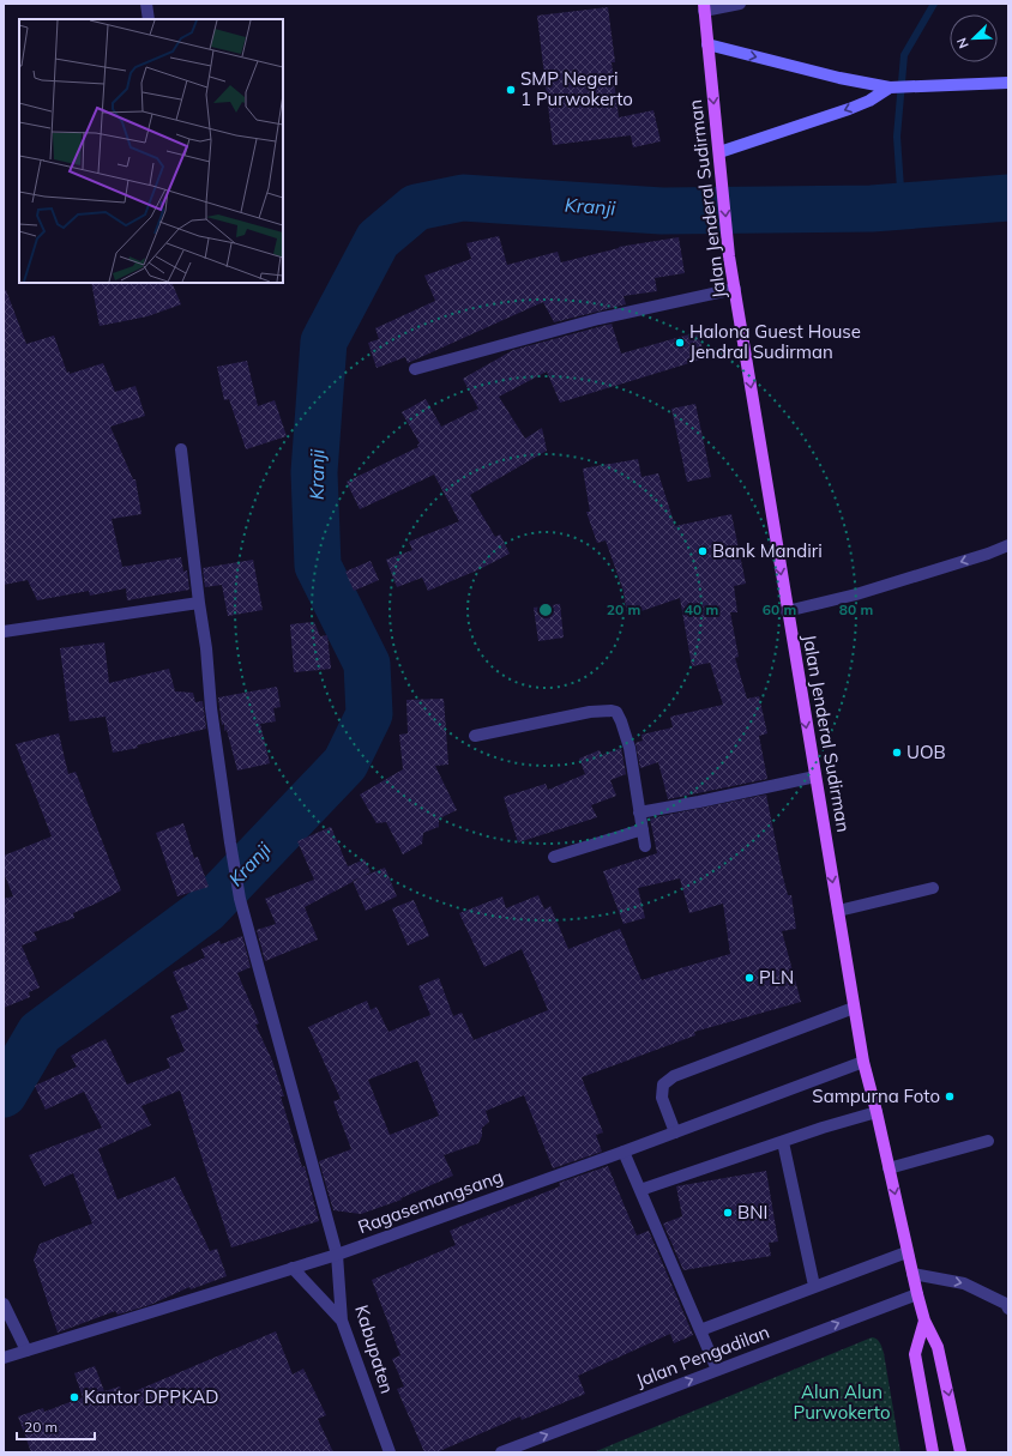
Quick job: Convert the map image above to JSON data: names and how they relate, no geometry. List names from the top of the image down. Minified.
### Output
{"streets":{"main road":["Jalan Jenderal Sudirman"],"street":["Ragasemangsang","Kabupaten","Jalan Pengadilan"]},"crossings":[["Jalan Jenderal Sudirman","Ragasemangsang"],["Jalan Jenderal Sudirman","Jalan Pengadilan"],["Ragasemangsang","Kabupaten"]],"one_way":["Jalan Jenderal Sudirman"],"water":["Kranji"],"parks":["Alun Alun Purwokerto"],"places":["SMP Negeri 1 Purwokerto","Halona Guest House Jendral Sudirman","Bank Mandiri","UOB","PLN","Sampurna Foto","BNI","Kantor DPPKAD"],"scale_bar":"20 m","north":"bottom left","rings":["20 m","40 m","60 m","80 m"]}
